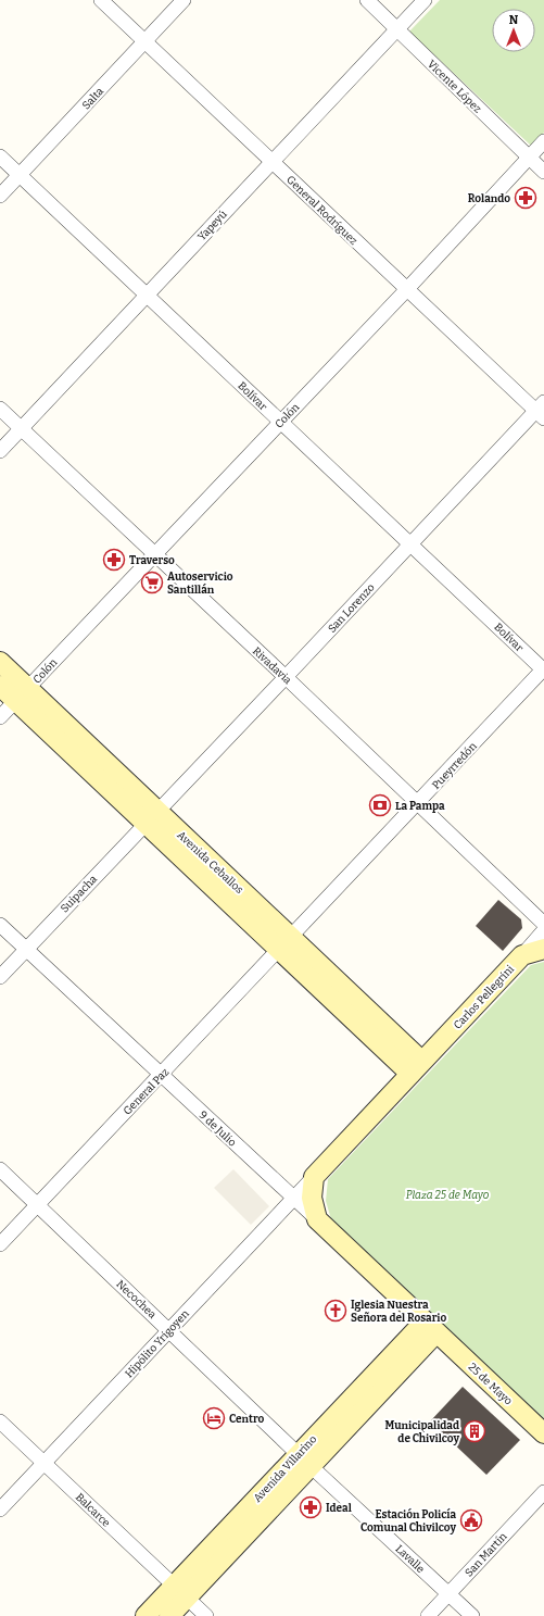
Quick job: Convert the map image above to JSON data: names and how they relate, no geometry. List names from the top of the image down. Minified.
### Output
{"streets":{"main road":["Avenida Ceballos","Carlos Pellegrini","9 de Julio","Hipólito Yrigoyen","25 de Mayo","Avenida Villarino"],"street":["Vicente López","Salta","General Rodríguez","Yapeyú","Bolívar","Colón","San Lorenzo","Rivadavia","Pueyrredón","Suipacha","General Paz","Necochea","Balcarce","San Martín","Lavalle"]},"crossings":[["Vicente López","Yapeyú"],["Vicente López","Colón"],["Salta","General Rodríguez"],["Salta","Bolívar"],["General Rodríguez","Yapeyú"],["General Rodríguez","Colón"],["General Rodríguez","San Lorenzo"],["Yapeyú","Bolívar"],["Yapeyú","Rivadavia"],["Bolívar","Colón"],["Bolívar","San Lorenzo"],["Bolívar","Pueyrredón"],["Colón","Rivadavia"],["Colón","Avenida Ceballos"],["San Lorenzo","Rivadavia"],["San Lorenzo","Avenida Ceballos"],["San Lorenzo","Suipacha"],["Rivadavia","Pueyrredón"],["Pueyrredón","Avenida Ceballos"],["Pueyrredón","General Paz"],["Avenida Ceballos","Suipacha"],["Avenida Ceballos","Carlos Pellegrini"],["Avenida Ceballos","General Paz"],["Avenida Ceballos","Hipólito Yrigoyen"],["Suipacha","9 de Julio"],["Carlos Pellegrini","Hipólito Yrigoyen"],["General Paz","9 de Julio"],["General Paz","Necochea"],["9 de Julio","Hipólito Yrigoyen"],["9 de Julio","25 de Mayo"],["9 de Julio","Avenida Villarino"],["Necochea","Hipólito Yrigoyen"],["Necochea","Avenida Villarino"],["Necochea","Lavalle"],["Hipólito Yrigoyen","Balcarce"],["25 de Mayo","Avenida Villarino"],["Avenida Villarino","Balcarce"],["Avenida Villarino","Lavalle"],["San Martín","Lavalle"]],"parks":["Plaza 25 de Mayo"],"places":{"pharmacy":["Rolando","Traverso","Ideal"],"supermarket":["Autoservicio Santillán"],"bank":["La Pampa"],"church":["Iglesia Nuestra Señora del Rosario"],"hotel":["Centro"],"building":["Municipalidad de Chivilcoy"],"public building":["Estación Policía Comunal Chivilcoy"]},"north":"top"}
